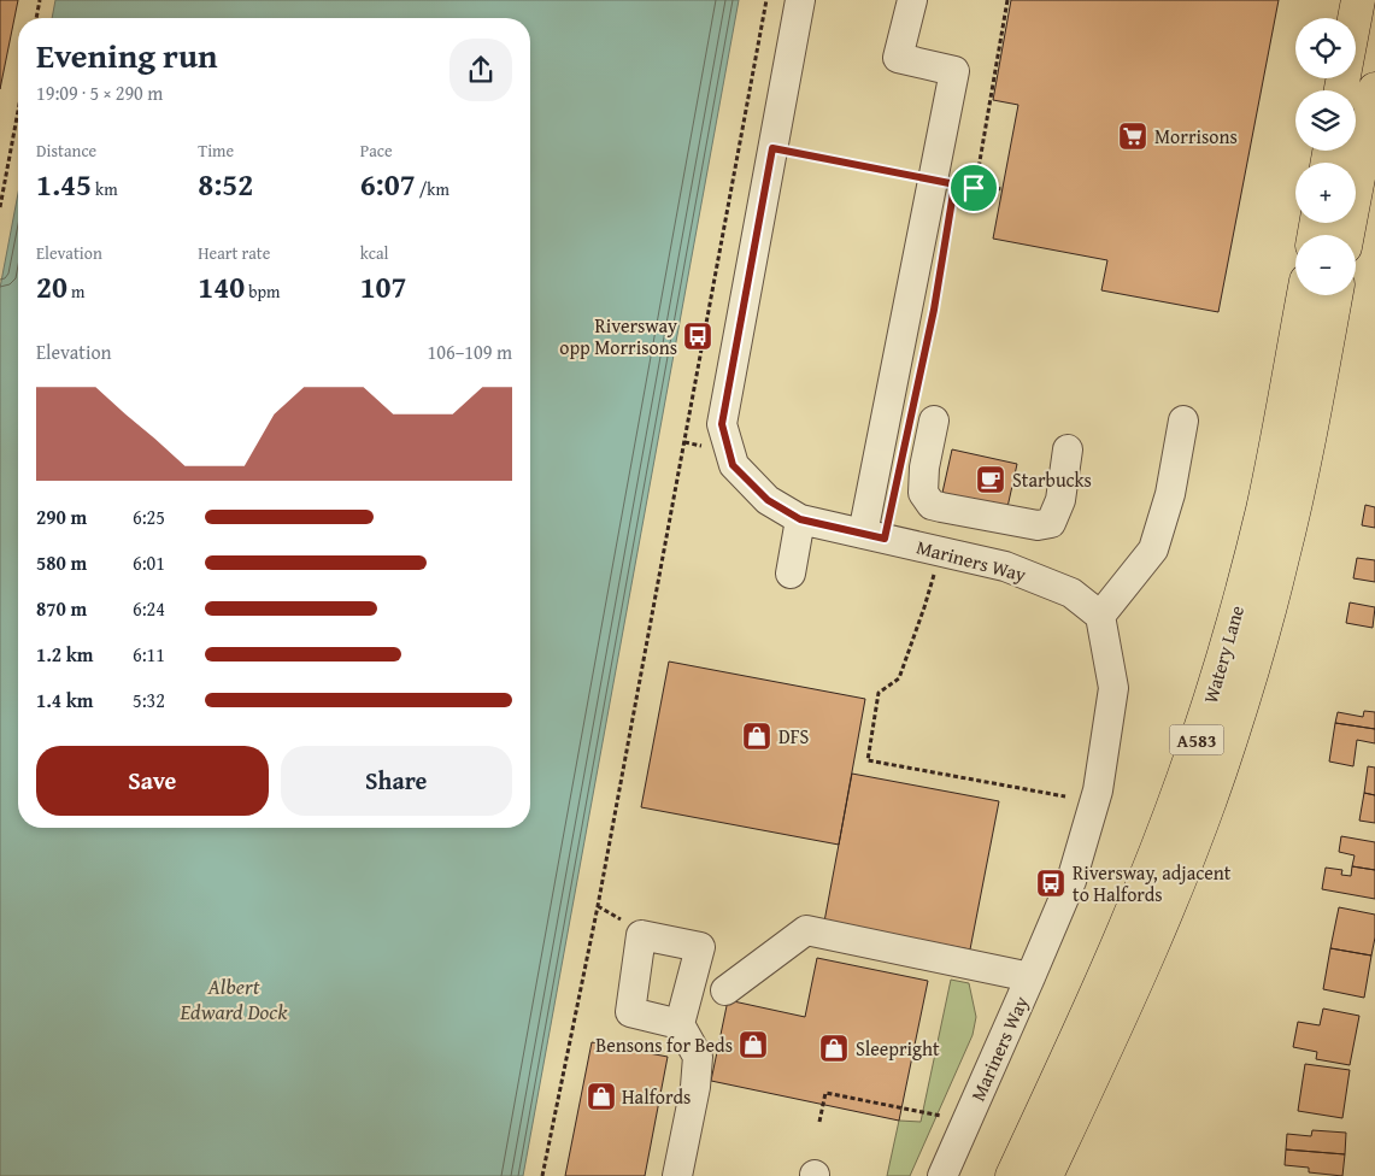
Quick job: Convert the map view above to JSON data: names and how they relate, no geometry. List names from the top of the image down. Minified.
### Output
{"streets":{"highway":["Watery Lane","A583"],"street":["Mariners Way"]},"water":["Albert Edward Dock"],"places":{"supermarket":["Morrisons"],"bus stop":["Riversway opp Morrisons","Riversway, adjacent to Halfords"],"cafe":["Starbucks"],"shop":["DFS","Bensons for Beds","Sleepright","Halfords"]},"page":{"map_buttons":["+","−"],"heading":["Evening run","19:09 · 5 × 290 m"],"stats":[["Distance","1.45 km"],["Time","8:52"],["Pace","6:07 /km"],["Elevation","20 m"],["Heart rate","140 bpm"],["kcal","107"]],"chart":["Elevation","106–109 m"],"list":[{"name":"290 m","note":"6:25"},{"name":"580 m","note":"6:01"},{"name":"870 m","note":"6:24"},{"name":"1.2 km","note":"6:11"},{"name":"1.4 km","note":"5:32"}],"buttons":["Save","Share"]}}
